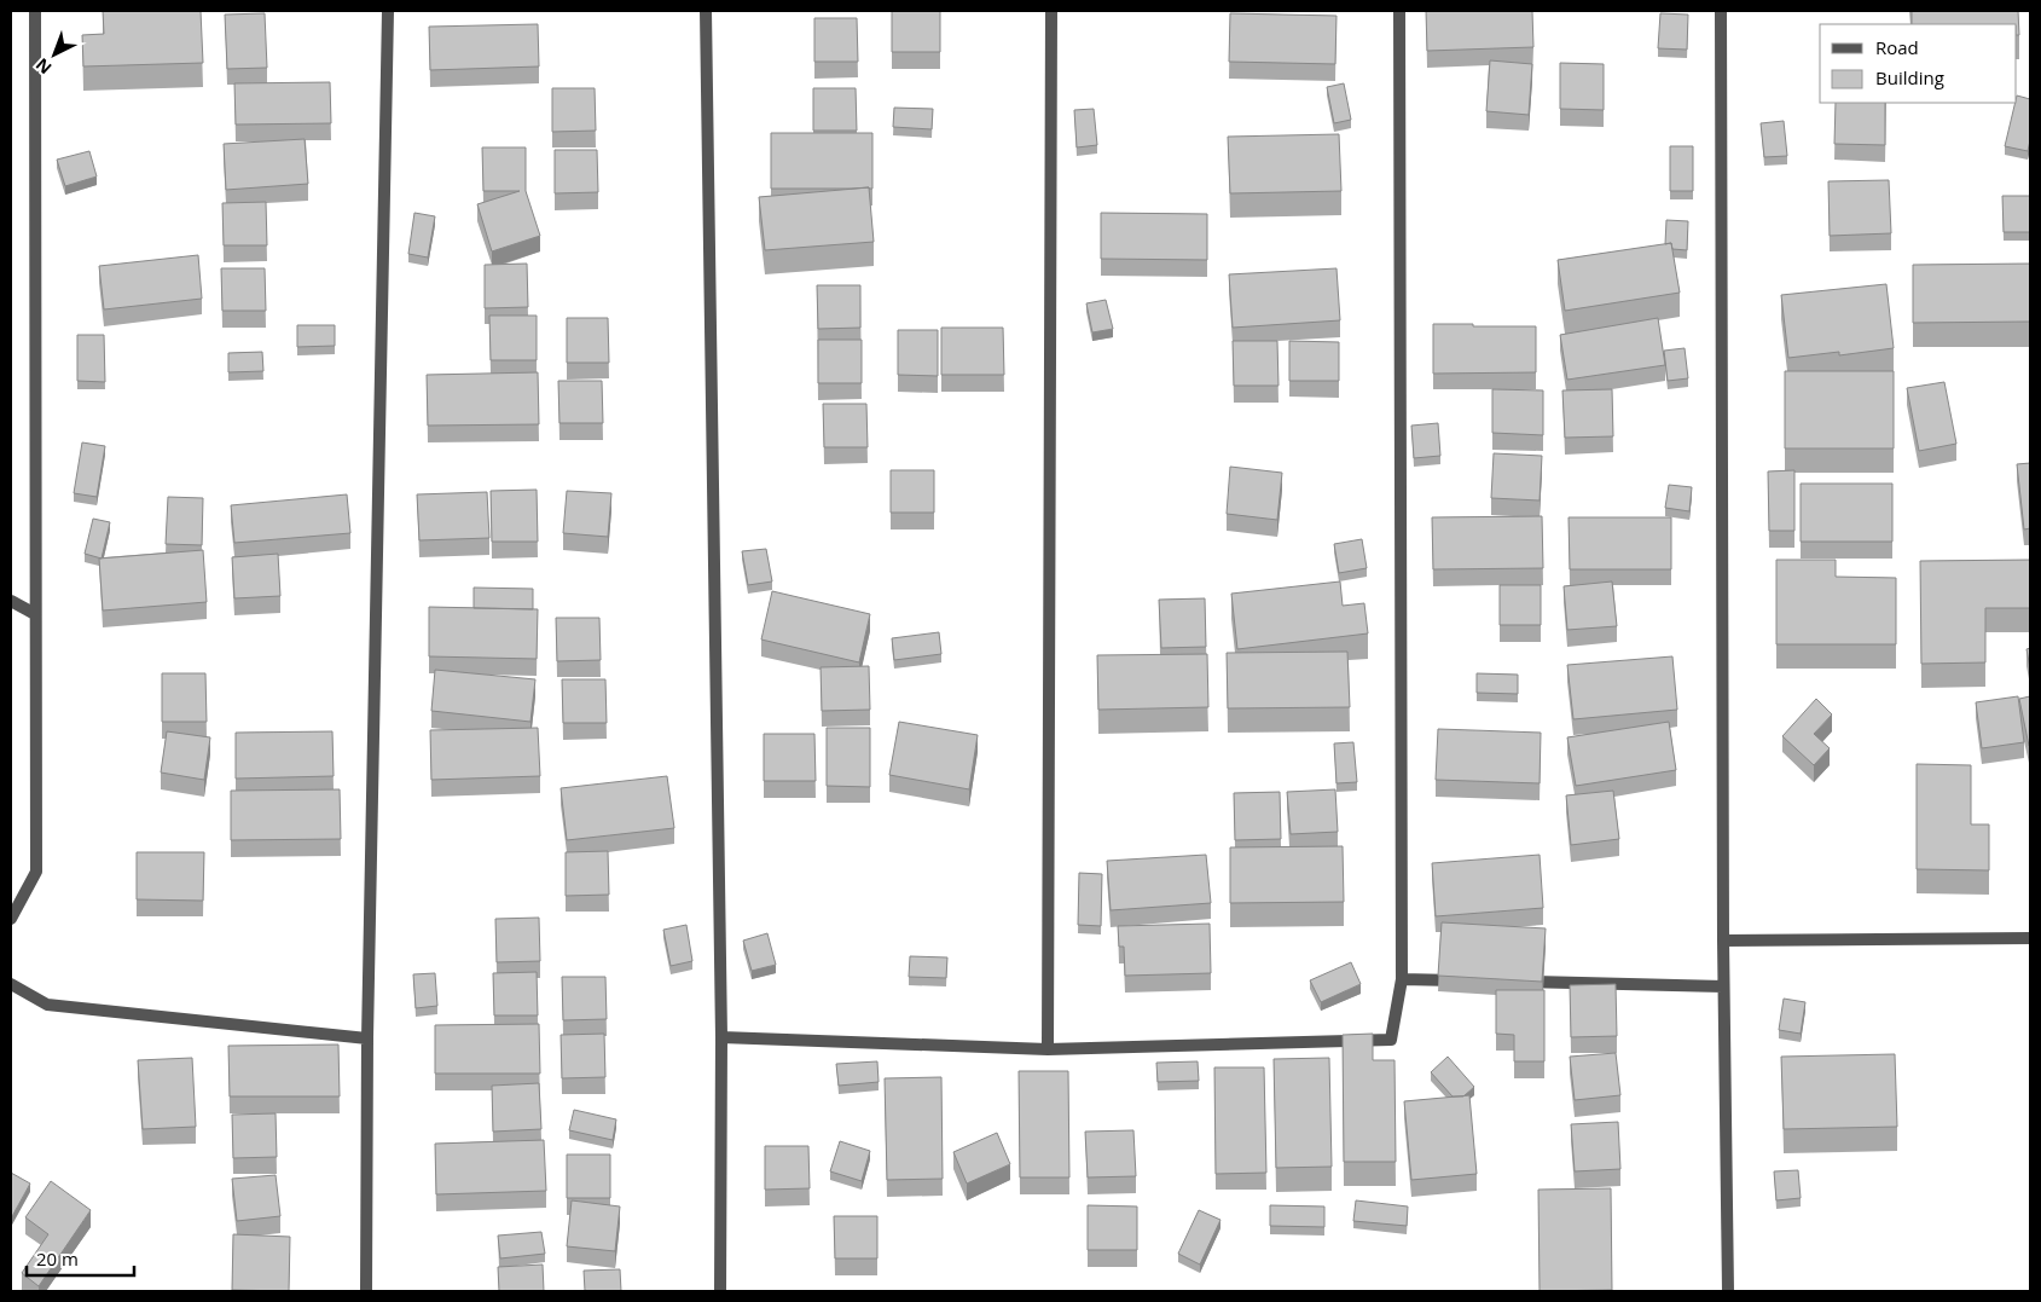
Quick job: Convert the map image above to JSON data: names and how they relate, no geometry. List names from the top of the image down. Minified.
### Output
{"legend":["Road","Building"],"scale_bar":"20 m","north":"bottom left"}
